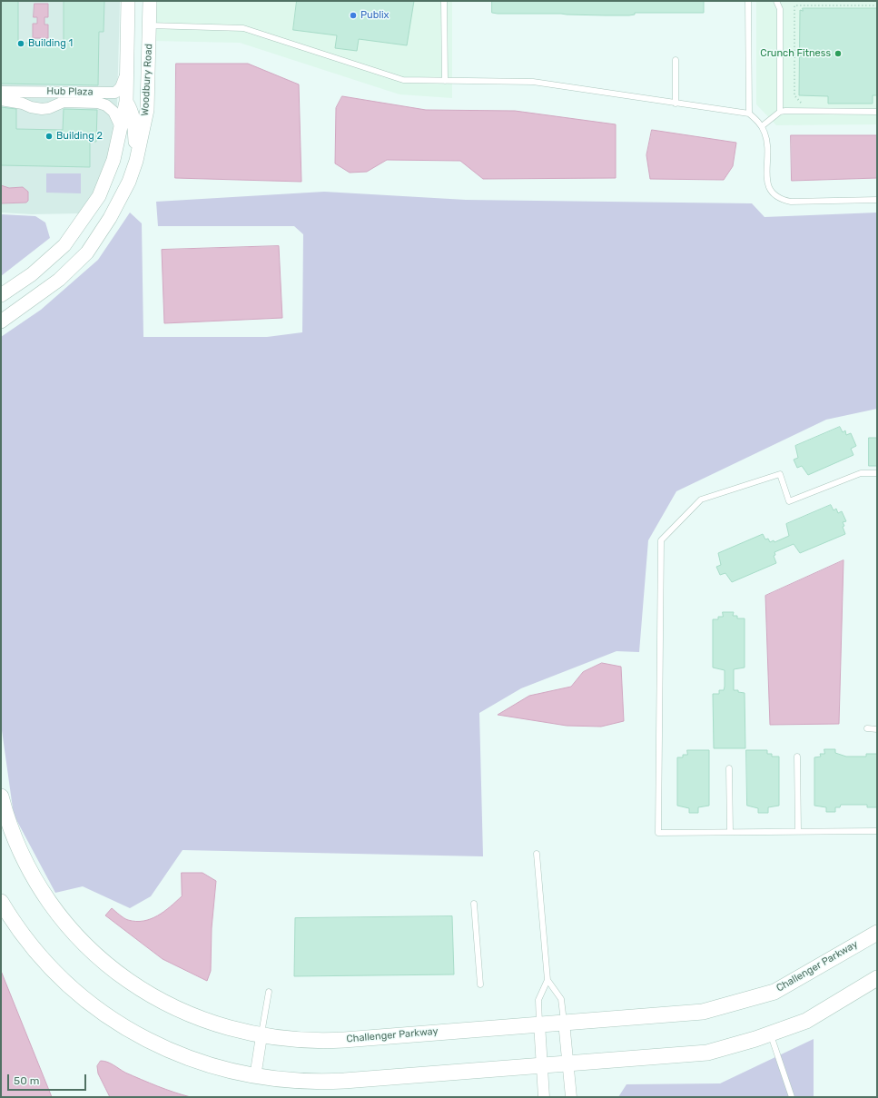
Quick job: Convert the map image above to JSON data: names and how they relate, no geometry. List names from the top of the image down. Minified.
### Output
{"streets":{"main road":["Challenger Parkway"],"street":["Woodbury Road","Hub Plaza"]},"crossings":[["Woodbury Road","Hub Plaza"]],"places":["Publix","Building 1","Crunch Fitness","Building 2"],"scale_bar":"50 m"}
